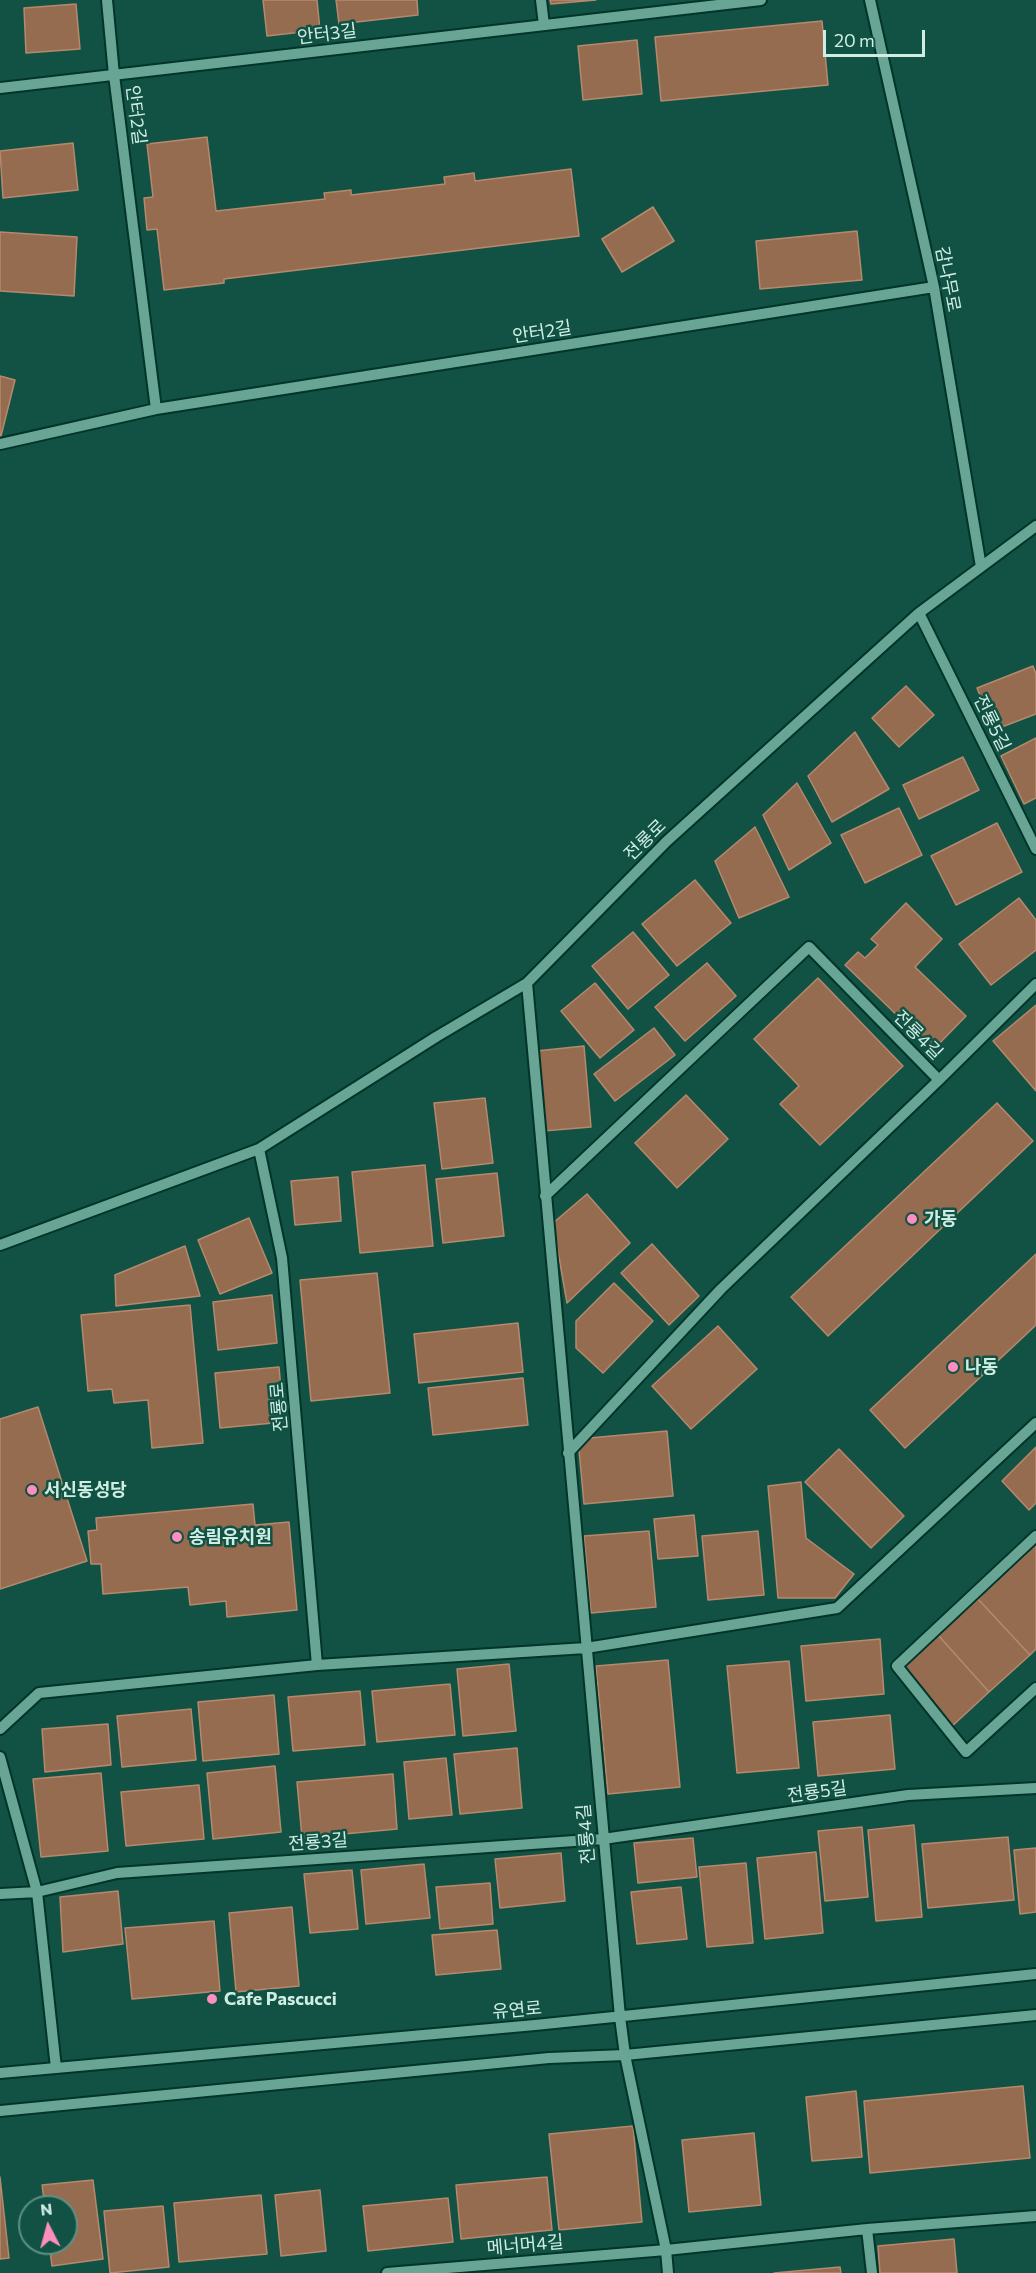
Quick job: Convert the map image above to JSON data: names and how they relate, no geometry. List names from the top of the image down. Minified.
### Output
{"streets":{"street":["안터3길","안터2길","감나무로","전룡5길","전룡로","전룡4길","전룡3길","유연로","메너머4길"]},"crossings":[["안터3길","안터2길"],["안터2길","감나무로"],["감나무로","전룡로"],["전룡5길","전룡로"],["전룡5길","전룡4길"],["전룡5길","전룡3길"],["전룡로","전룡4길"],["전룡4길","전룡3길"],["전룡4길","유연로"],["전룡4길","메너머4길"]],"places":["가동","나동","서신동성당","송림유치원","Cafe Pascucci"],"scale_bar":"20 m","north":"top"}
